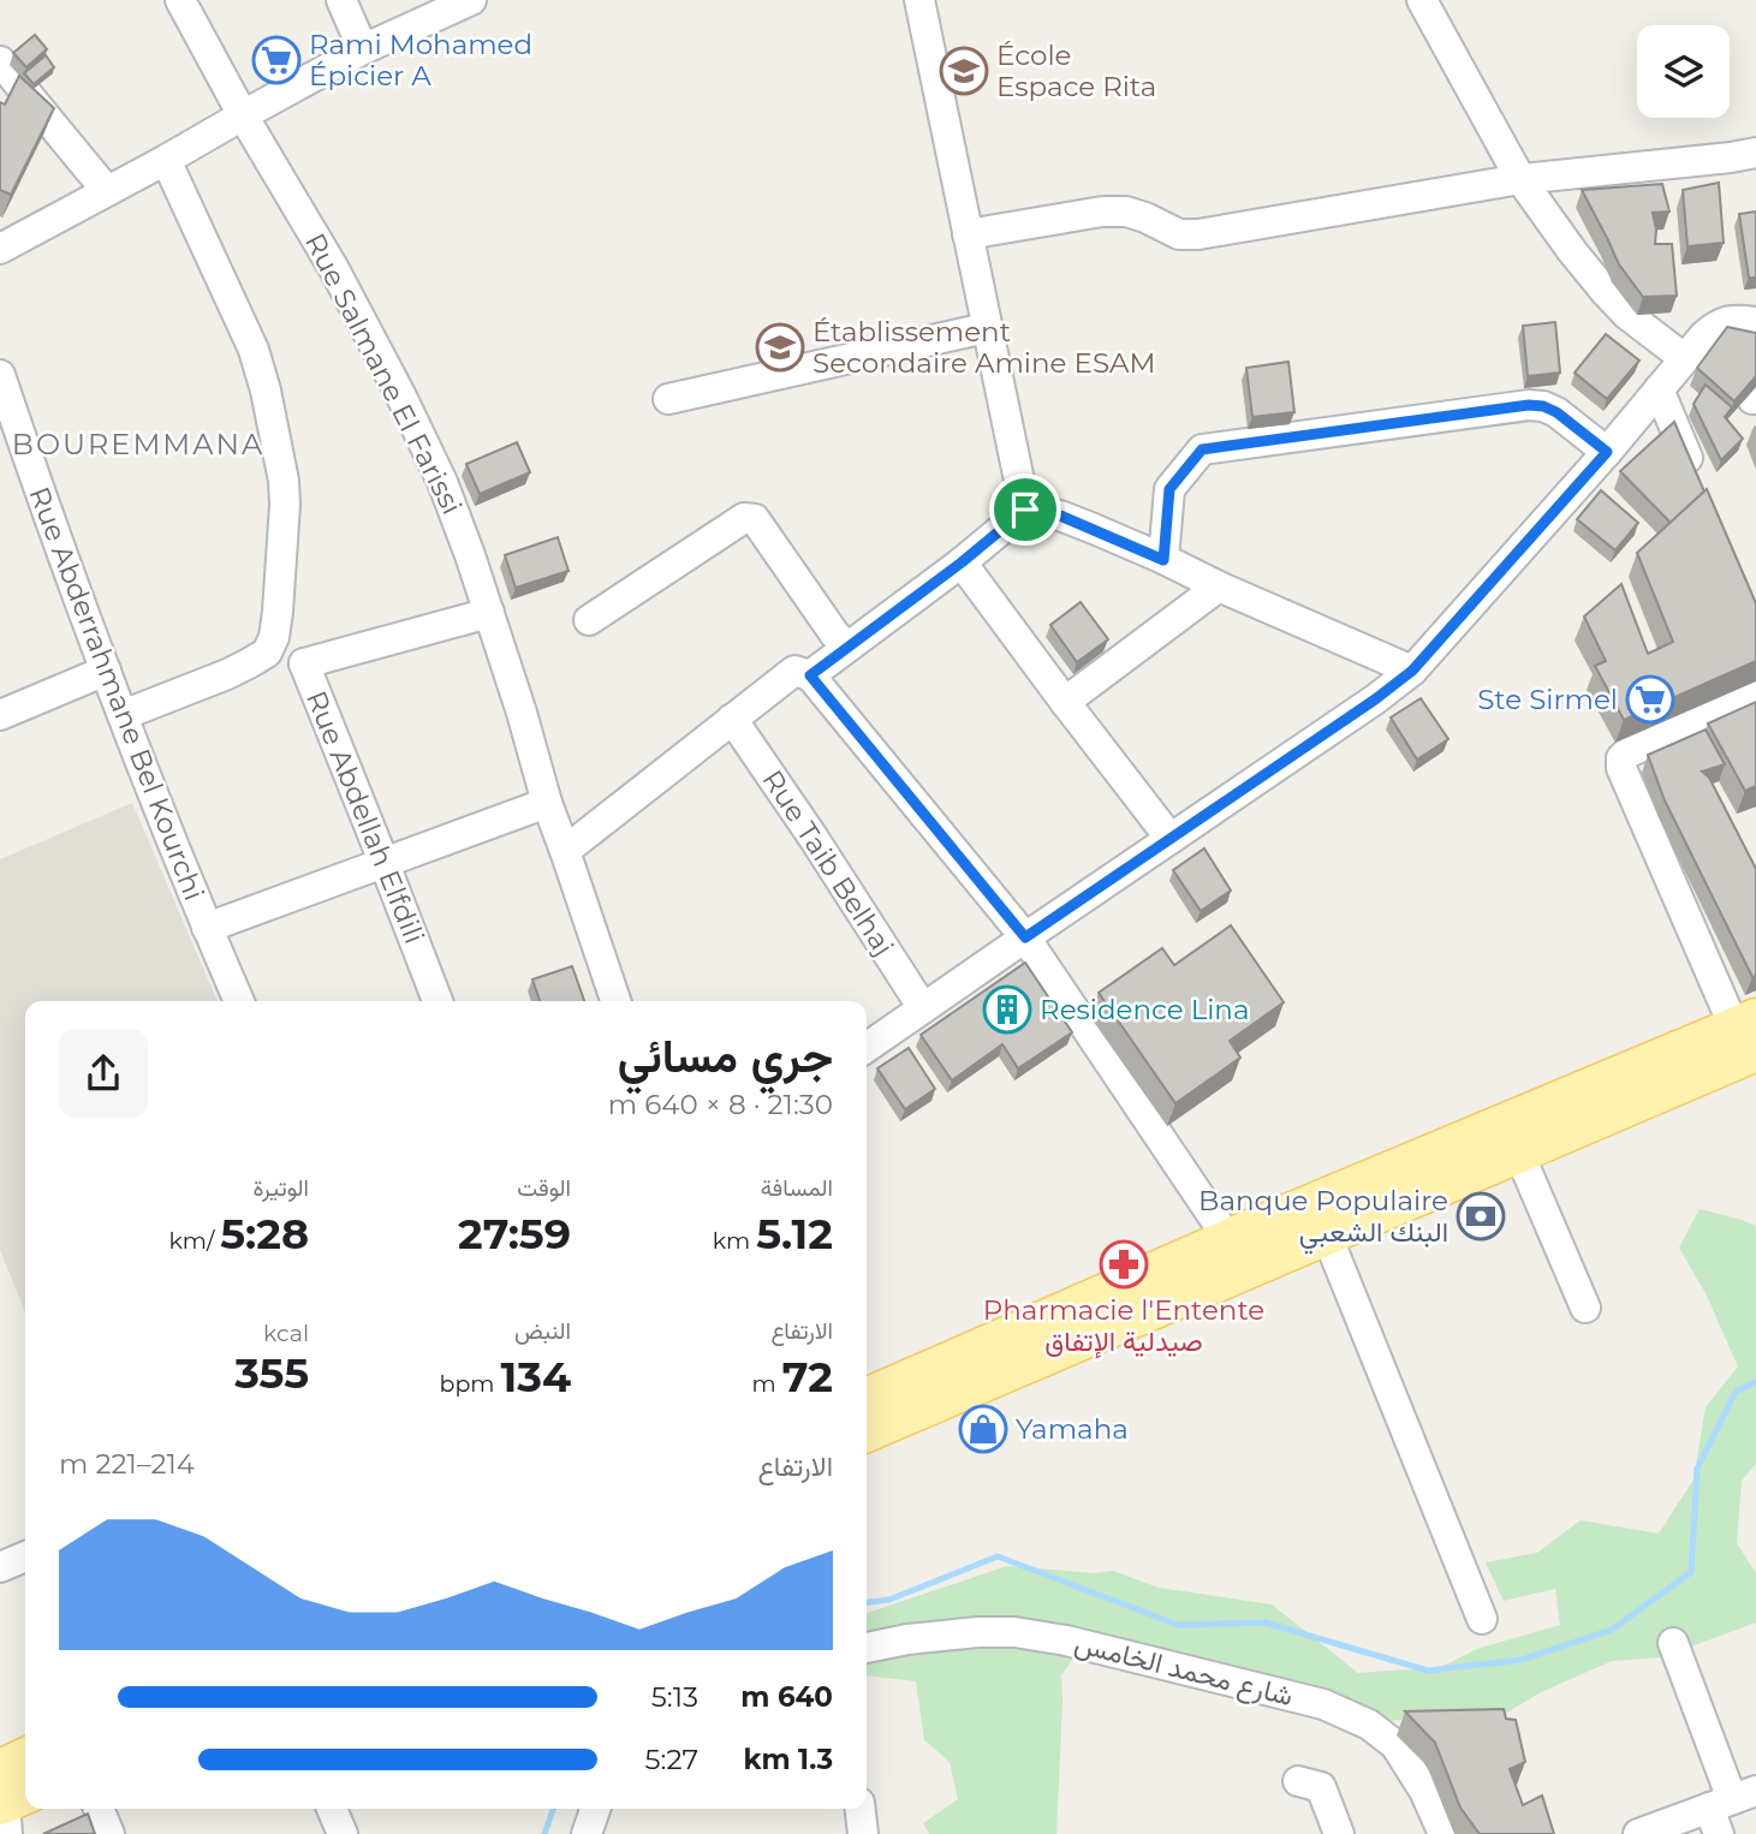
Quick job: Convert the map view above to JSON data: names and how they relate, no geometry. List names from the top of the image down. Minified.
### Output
{"streets":{"street":["Rue Salmane El Farissi","Rue Abderrahmane Bel Kourchi","Rue Abdellah Elfdili","Rue Taib Belhaj","شارع محمد الخامس"]},"crossings":[["Rue Salmane El Farissi","Rue Abdellah Elfdili"]],"districts":["BOUREMMANA"],"places":{"supermarket":["Rami Mohamed Épicier A","Ste Sirmel"],"school or university":["École Espace Rita","Établissement Secondaire Amine ESAM"],"building":["Residence Lina"],"bank":["Banque Populaire البنك الشعبي"],"pharmacy":["Pharmacie l'Entente صيدلية الإتفاق"],"shop":["Yamaha"]},"page":{"heading":["جري مسائي","21:30 · 8 × 640 m"],"stats":[["المسافة","5.12 km"],["الوقت","27:59"],["الوتيرة","5:28 /km"],["الارتفاع","72 m"],["النبض","134 bpm"],["kcal","355"]],"chart":["الارتفاع","214–221 m"],"list":[{"name":"640 m","note":"5:13"},{"name":"1.3 km","note":"5:27"}]}}
